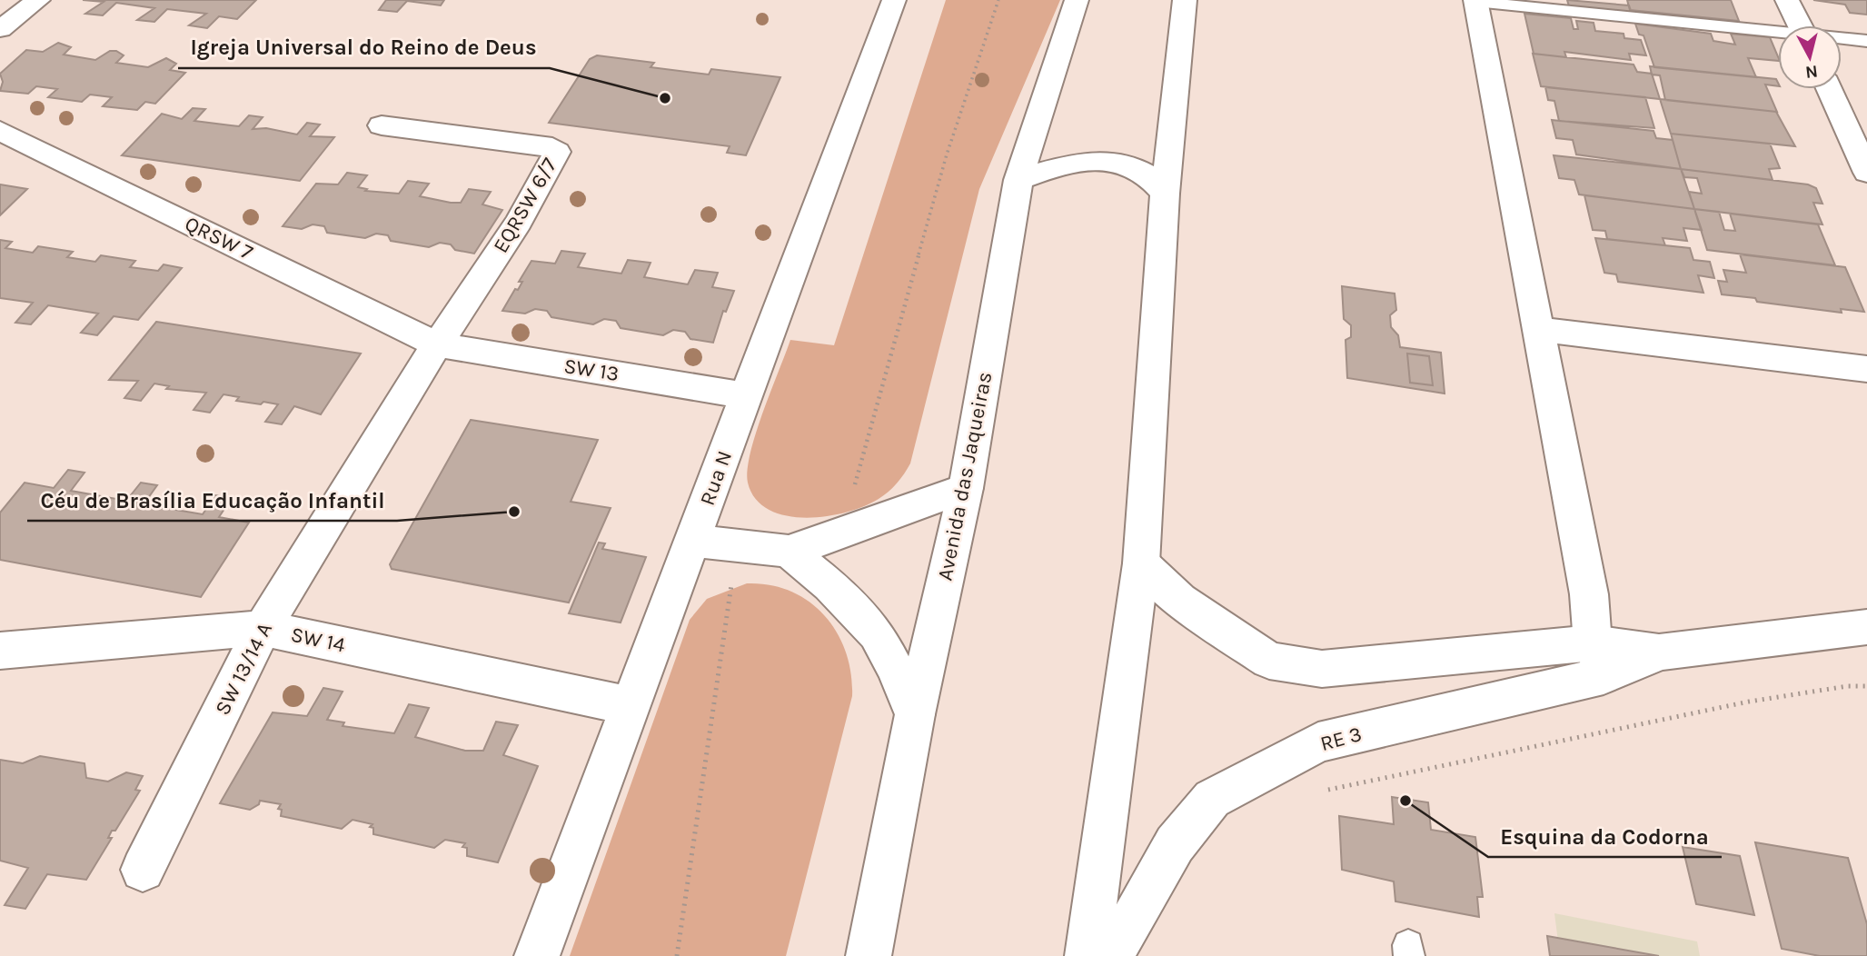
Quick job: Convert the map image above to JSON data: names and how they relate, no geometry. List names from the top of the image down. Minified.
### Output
{"streets":{"street":["EQRSW 6/7","QRSW 7","SW 13","Avenida das Jaqueiras","Rua N","SW 14","SW 13/14 A","RE 3"]},"crossings":[["EQRSW 6/7","QRSW 7"],["EQRSW 6/7","SW 13"],["EQRSW 6/7","SW 13/14 A"],["QRSW 7","SW 13"],["QRSW 7","SW 13/14 A"],["SW 13","Rua N"],["SW 13","SW 13/14 A"],["Rua N","SW 14"],["SW 14","SW 13/14 A"]],"places":["Igreja Universal do Reino de Deus","Céu de Brasília Educação Infantil","Esquina da Codorna"],"north":"bottom"}
